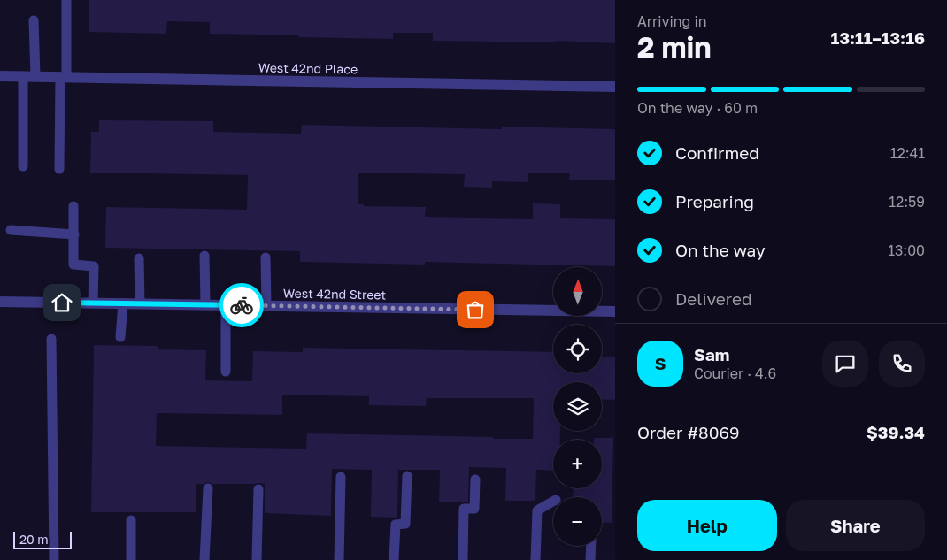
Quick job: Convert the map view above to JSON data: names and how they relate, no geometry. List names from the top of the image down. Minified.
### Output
{"streets":{"street":["West 42nd Place","West 42nd Street"]},"scale_bar":"20 m","north":"top","page":{"heading":["2 min","Arriving in","13:11–13:16"],"panel":["Sam","Courier · 4.6","Order #8069","$39.34"],"bar":"On the way · 60 m","list":[["Confirmed","12:41"],["Preparing","12:59"],["On the way","13:00"],"Delivered"],"map_buttons":["+","−"],"round":"S","buttons":["Help","Share"],"scale":"20 m"}}
